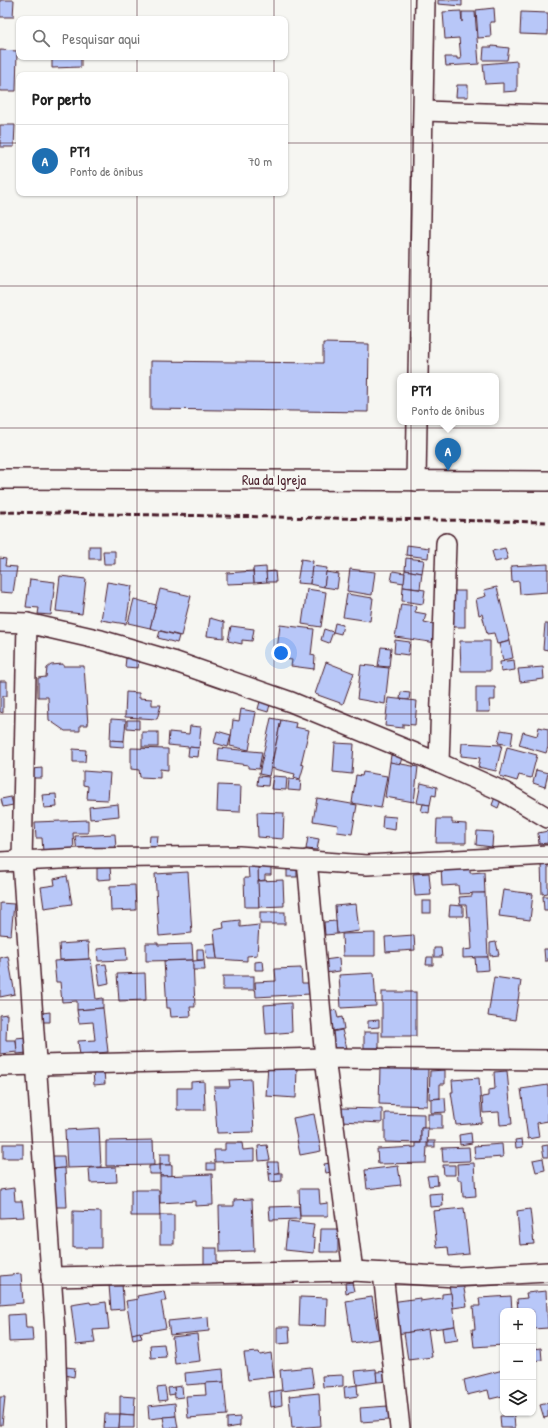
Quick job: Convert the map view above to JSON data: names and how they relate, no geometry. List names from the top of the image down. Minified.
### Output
{"streets":{"street":["Rua da Igreja"]},"page":{"search":"Pesquisar aqui","heading":"Por perto","list":[{"mark":"A","name":"PT1","note":"Ponto de ônibus","value":"70 m"}],"popup":["PT1","Ponto de ônibus"],"pins":"A","map_buttons":["+","−"]}}
